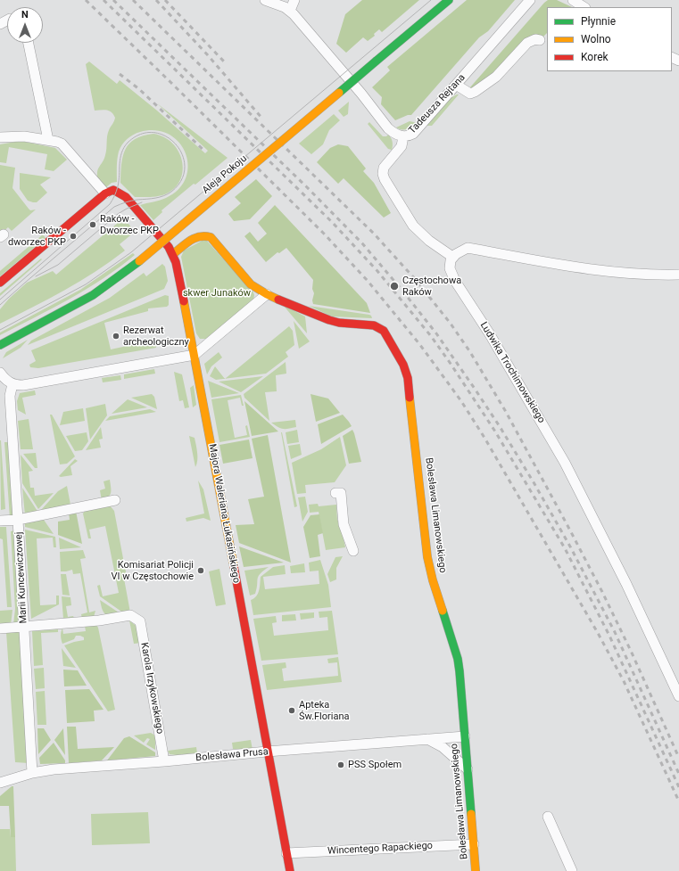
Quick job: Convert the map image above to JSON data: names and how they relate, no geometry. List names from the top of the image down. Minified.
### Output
{"streets":{"street":["Tadeusza Rejtana","Aleja Pokoju","Ludwika Trochimowskiego","Majora Waleriana Łukasińskiego","Bolesława Limanowskiego","Marii Kuncewiczowej","Karola Irzykowskiego","Bolesława Prusa","Wincentego Rapackiego"]},"crossings":[["Majora Waleriana Łukasińskiego","Bolesława Prusa"],["Majora Waleriana Łukasińskiego","Wincentego Rapackiego"],["Bolesława Limanowskiego","Bolesława Prusa"],["Bolesława Limanowskiego","Wincentego Rapackiego"],["Marii Kuncewiczowej","Karola Irzykowskiego"],["Marii Kuncewiczowej","Bolesława Prusa"],["Karola Irzykowskiego","Bolesława Prusa"]],"parks":["skwer Junaków"],"places":["Raków - Dworzec PKP","Raków - dworzec PKP","Częstochowa Raków","Rezerwat archeologiczny","Komisariat Policji VI w Częstochowie","Apteka Św.Floriana","PSS Społem"],"legend":["Płynnie","Wolno","Korek"],"north":"top"}
